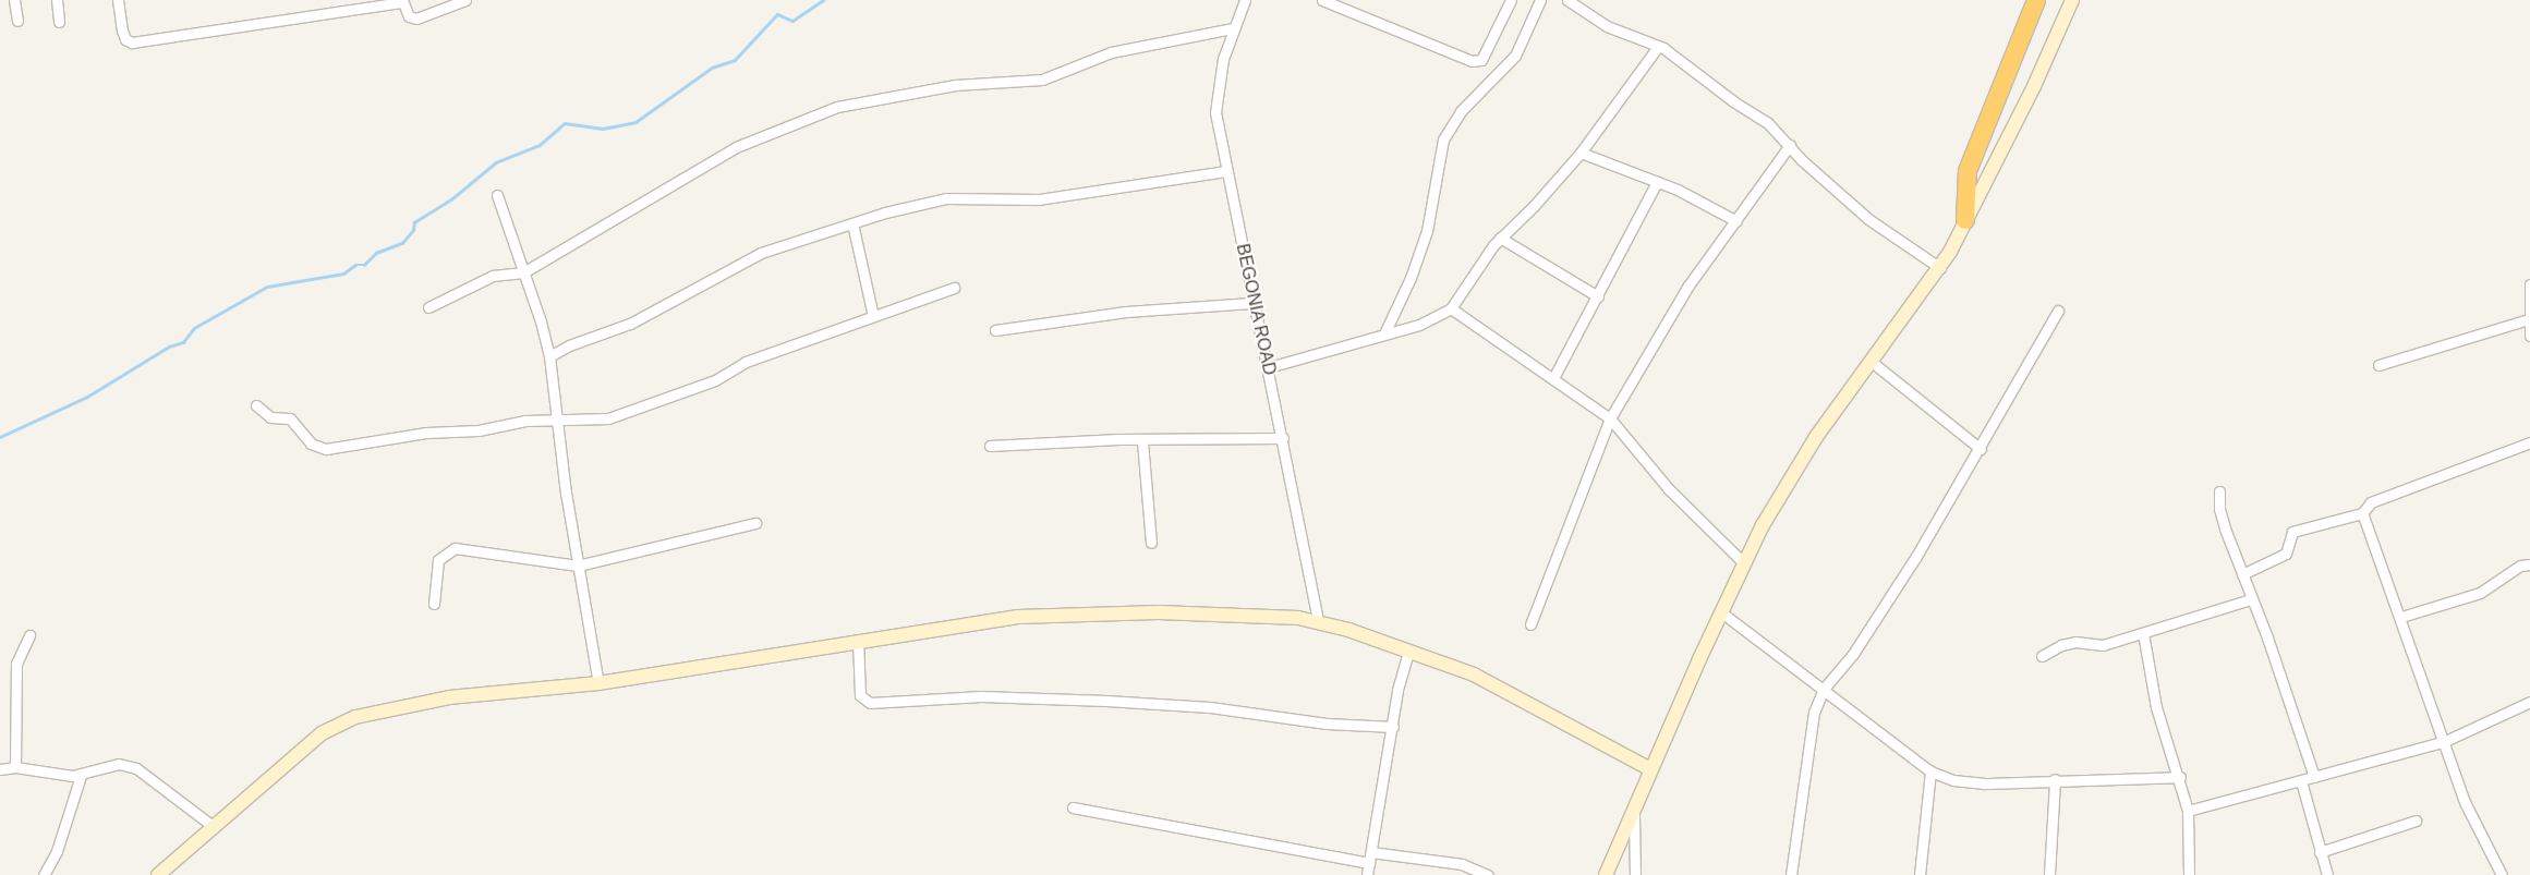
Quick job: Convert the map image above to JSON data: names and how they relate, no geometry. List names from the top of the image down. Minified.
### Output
{"streets":{"street":["BEGONIA ROAD"]}}
